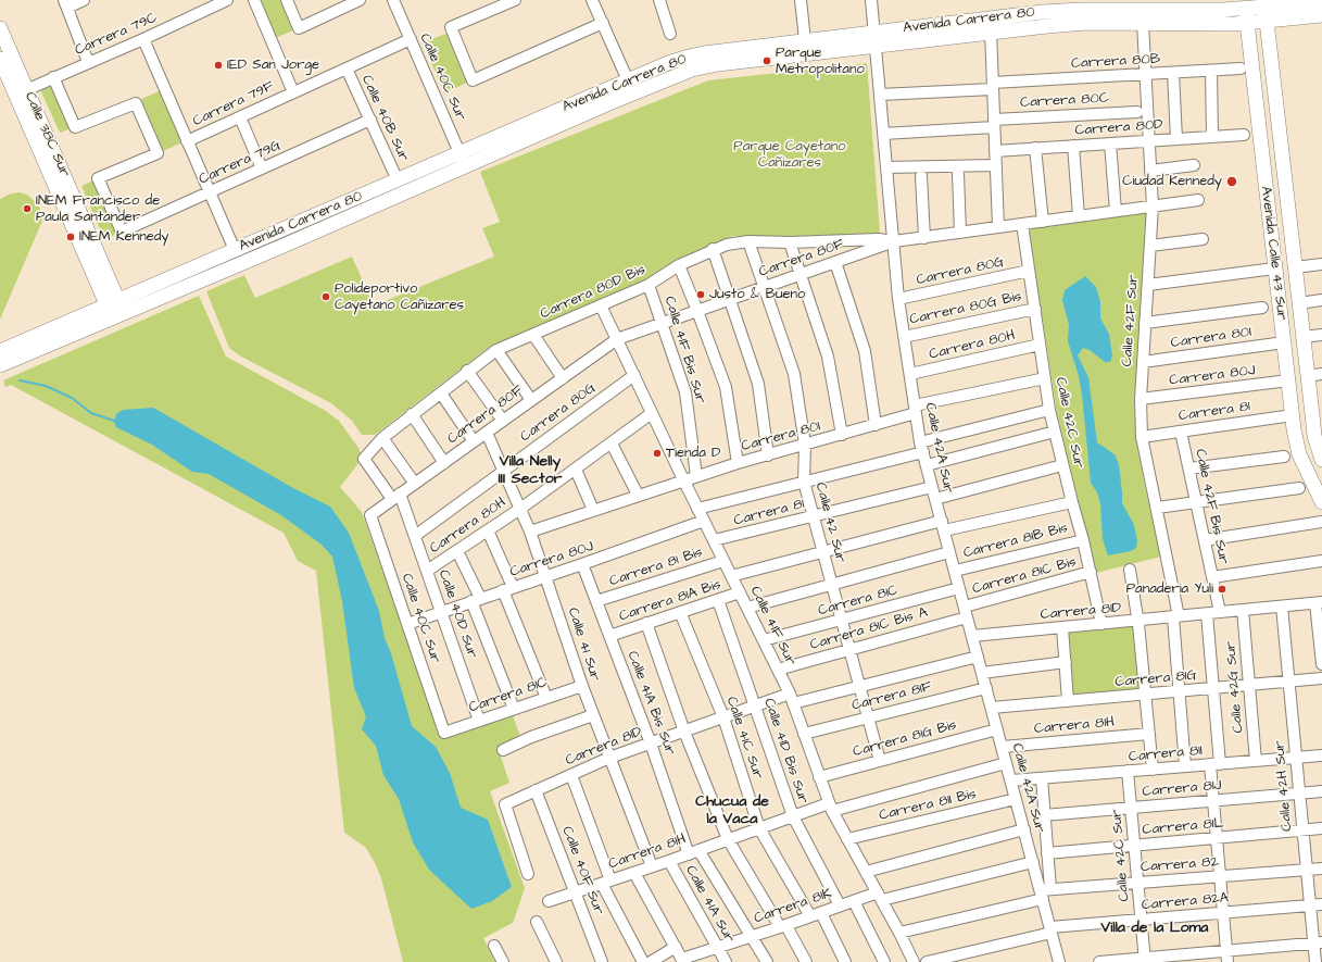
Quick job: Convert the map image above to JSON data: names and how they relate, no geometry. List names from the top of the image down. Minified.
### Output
{"streets":{"main road":["Avenida Carrera 80","Calle 38C Sur","Avenida Calle 43 Sur"],"street":["Carrera 79C","Carrera 80B","Calle 40C Sur","Carrera 80C","Carrera 79F","Calle 40B Sur","Carrera 80D","Carrera 79G","Carrera 80F","Carrera 80G","Carrera 80D Bis","Carrera 80G Bis","Calle 42F Sur","Carrera 80I","Carrera 80H","Calle 41F Bis Sur","Carrera 80J","Carrera 81","Calle 42C Sur","Calle 42A Sur","Calle 42F Bis Sur","Calle 42 Sur","Carrera 81B Bis","Carrera 81 Bis","Carrera 81C Bis","Carrera 81A Bis","Carrera 81C","Carrera 81D","Calle 40D Sur","Calle 41F Sur","Carrera 81C Bis A","Calle 41 Sur","Carrera 81G","Calle 42G Sur","Carrera 81F","Calle 41A Bis Sur","Carrera 81H","Calle 41C Sur","Carrera 81G Bis","Calle 41D Bis Sur","Carrera 81I","Calle 42H Sur","Carrera 81J","Carrera 81I Bis","Carrera 81L","Carrera 82","Calle 40F Sur","Carrera 82A","Calle 41A Sur","Carrera 81K"]},"crossings":[["Avenida Carrera 80","Calle 40C Sur"],["Avenida Carrera 80","Calle 40B Sur"],["Avenida Carrera 80","Calle 38C Sur"],["Avenida Carrera 80","Avenida Calle 43 Sur"],["Avenida Carrera 80","Calle 42F Sur"],["Avenida Carrera 80","Calle 42A Sur"],["Carrera 79C","Calle 38C Sur"],["Carrera 79C","Carrera 79G"],["Carrera 80B","Calle 42F Sur"],["Carrera 80B","Calle 42A Sur"],["Calle 40C Sur","Carrera 79F"],["Calle 40C Sur","Carrera 80F"],["Calle 40C Sur","Carrera 80J"],["Calle 40C Sur","Carrera 81C"],["Carrera 80C","Calle 42A Sur"],["Carrera 79F","Calle 40B Sur"],["Calle 40B Sur","Carrera 79G"],["Carrera 80D","Calle 42F Sur"],["Avenida Calle 43 Sur","Carrera 80I"],["Avenida Calle 43 Sur","Carrera 80J"],["Avenida Calle 43 Sur","Carrera 81"],["Carrera 80F","Carrera 80D Bis"],["Carrera 80F","Calle 42F Sur"],["Carrera 80F","Calle 41F Bis Sur"],["Carrera 80F","Calle 42C Sur"],["Carrera 80F","Calle 42A Sur"],["Carrera 80F","Calle 42 Sur"],["Carrera 80F","Calle 40D Sur"],["Carrera 80F","Calle 41F Sur"],["Carrera 80F","Calle 41 Sur"],["Carrera 80G","Calle 42C Sur"],["Carrera 80G","Calle 42A Sur"],["Carrera 80G","Calle 40D Sur"],["Carrera 80G","Calle 41F Sur"],["Carrera 80G","Calle 41 Sur"],["Carrera 80D Bis","Calle 41F Bis Sur"],["Carrera 80D Bis","Calle 42A Sur"],["Carrera 80D Bis","Calle 42 Sur"],["Carrera 80D Bis","Calle 40D Sur"],["Carrera 80D Bis","Calle 41F Sur"],["Carrera 80G Bis","Calle 42C Sur"],["Carrera 80G Bis","Calle 42A Sur"],["Calle 42F Sur","Carrera 80I"],["Calle 42F Sur","Carrera 80J"],["Calle 42F Sur","Carrera 81"],["Calle 42F Sur","Carrera 81D"],["Calle 42F Sur","Carrera 81G"],["Calle 42F Sur","Carrera 81I"],["Carrera 80I","Calle 41F Bis Sur"],["Carrera 80I","Calle 42C Sur"],["Carrera 80I","Calle 42A Sur"],["Carrera 80I","Calle 42 Sur"],["Carrera 80I","Calle 41F Sur"],["Carrera 80I","Calle 41 Sur"],["Carrera 80H","Calle 42C Sur"],["Carrera 80H","Calle 42A Sur"],["Carrera 80H","Calle 40D Sur"],["Carrera 80H","Calle 41F Sur"],["Carrera 80H","Calle 41 Sur"],["Carrera 80J","Calle 40D Sur"],["Carrera 80J","Calle 41F Sur"],["Carrera 80J","Calle 41 Sur"],["Carrera 80J","Calle 41A Bis Sur"],["Carrera 81","Calle 42A Sur"],["Carrera 81","Calle 42F Bis Sur"],["Carrera 81","Calle 42 Sur"],["Carrera 81","Calle 41F Sur"],["Calle 42C Sur","Carrera 81B Bis"],["Calle 42C Sur","Carrera 81C Bis"],["Calle 42C Sur","Carrera 81D"],["Calle 42C Sur","Carrera 81I"],["Calle 42C Sur","Carrera 81J"],["Calle 42C Sur","Carrera 81L"],["Calle 42C Sur","Carrera 82"],["Calle 42C Sur","Carrera 82A"],["Calle 42A Sur","Carrera 81B Bis"],["Calle 42A Sur","Carrera 81C Bis"],["Calle 42A Sur","Carrera 81C"],["Calle 42A Sur","Carrera 81D"],["Calle 42A Sur","Carrera 81C Bis A"],["Calle 42A Sur","Carrera 81G"],["Calle 42A Sur","Carrera 81F"],["Calle 42A Sur","Carrera 81H"],["Calle 42A Sur","Carrera 81G Bis"],["Calle 42A Sur","Carrera 81I"],["Calle 42A Sur","Carrera 81I Bis"],["Calle 42A Sur","Carrera 82"],["Calle 42F Bis Sur","Carrera 81D"],["Calle 42 Sur","Carrera 81C"],["Calle 42 Sur","Carrera 81D"],["Calle 42 Sur","Carrera 81C Bis A"],["Calle 42 Sur","Carrera 81F"],["Calle 42 Sur","Carrera 81G Bis"],["Carrera 81 Bis","Calle 41F Sur"],["Carrera 81 Bis","Calle 41A Bis Sur"],["Carrera 81C Bis","Carrera 81C Bis A"],["Carrera 81A Bis","Calle 41F Sur"],["Carrera 81A Bis","Calle 41A Bis Sur"],["Carrera 81A Bis","Calle 41C Sur"],["Carrera 81A Bis","Calle 41D Bis Sur"],["Carrera 81C","Calle 40D Sur"],["Carrera 81C","Calle 41F Sur"],["Carrera 81C","Calle 41 Sur"],["Carrera 81D","Calle 41F Sur"],["Carrera 81D","Calle 41 Sur"],["Carrera 81D","Calle 42G Sur"],["Carrera 81D","Calle 41A Bis Sur"],["Carrera 81D","Calle 41C Sur"],["Carrera 81D","Calle 41D Bis Sur"],["Carrera 81D","Calle 42H Sur"],["Carrera 81D","Calle 40F Sur"],["Calle 41F Sur","Carrera 81C Bis A"],["Calle 41F Sur","Carrera 81F"],["Calle 41F Sur","Carrera 81H"],["Calle 41F Sur","Carrera 81G Bis"],["Calle 41F Sur","Carrera 81I Bis"],["Calle 41F Sur","Carrera 82"],["Calle 41F Sur","Carrera 81K"],["Calle 41 Sur","Carrera 81H"],["Carrera 81G","Calle 42G Sur"],["Carrera 81G","Calle 42H Sur"],["Calle 42G Sur","Carrera 81I"],["Calle 41A Bis Sur","Carrera 81H"],["Calle 41A Bis Sur","Carrera 81K"],["Carrera 81H","Calle 41C Sur"],["Carrera 81H","Calle 41D Bis Sur"],["Carrera 81H","Calle 40F Sur"],["Carrera 81H","Calle 41A Sur"],["Calle 41C Sur","Carrera 81K"],["Calle 41D Bis Sur","Carrera 81K"],["Carrera 81I","Calle 42H Sur"],["Calle 42H Sur","Carrera 81J"],["Calle 42H Sur","Carrera 81L"],["Calle 42H Sur","Carrera 82"],["Calle 42H Sur","Carrera 82A"],["Calle 41A Sur","Carrera 81K"]],"districts":["Villa Nelly III Sector","Chucua de la Vaca","Villa de la Loma"],"parks":["Parque Cayetano Cañizares"],"places":["Parque Metropolitano","IED San Jorge","Ciudad Kennedy","INEM Francisco de Paula Santander","INEM Kennedy","Justo & Bueno","Polideportivo Cayetano Cañizares","Tienda D","Panaderia Yuli"]}
